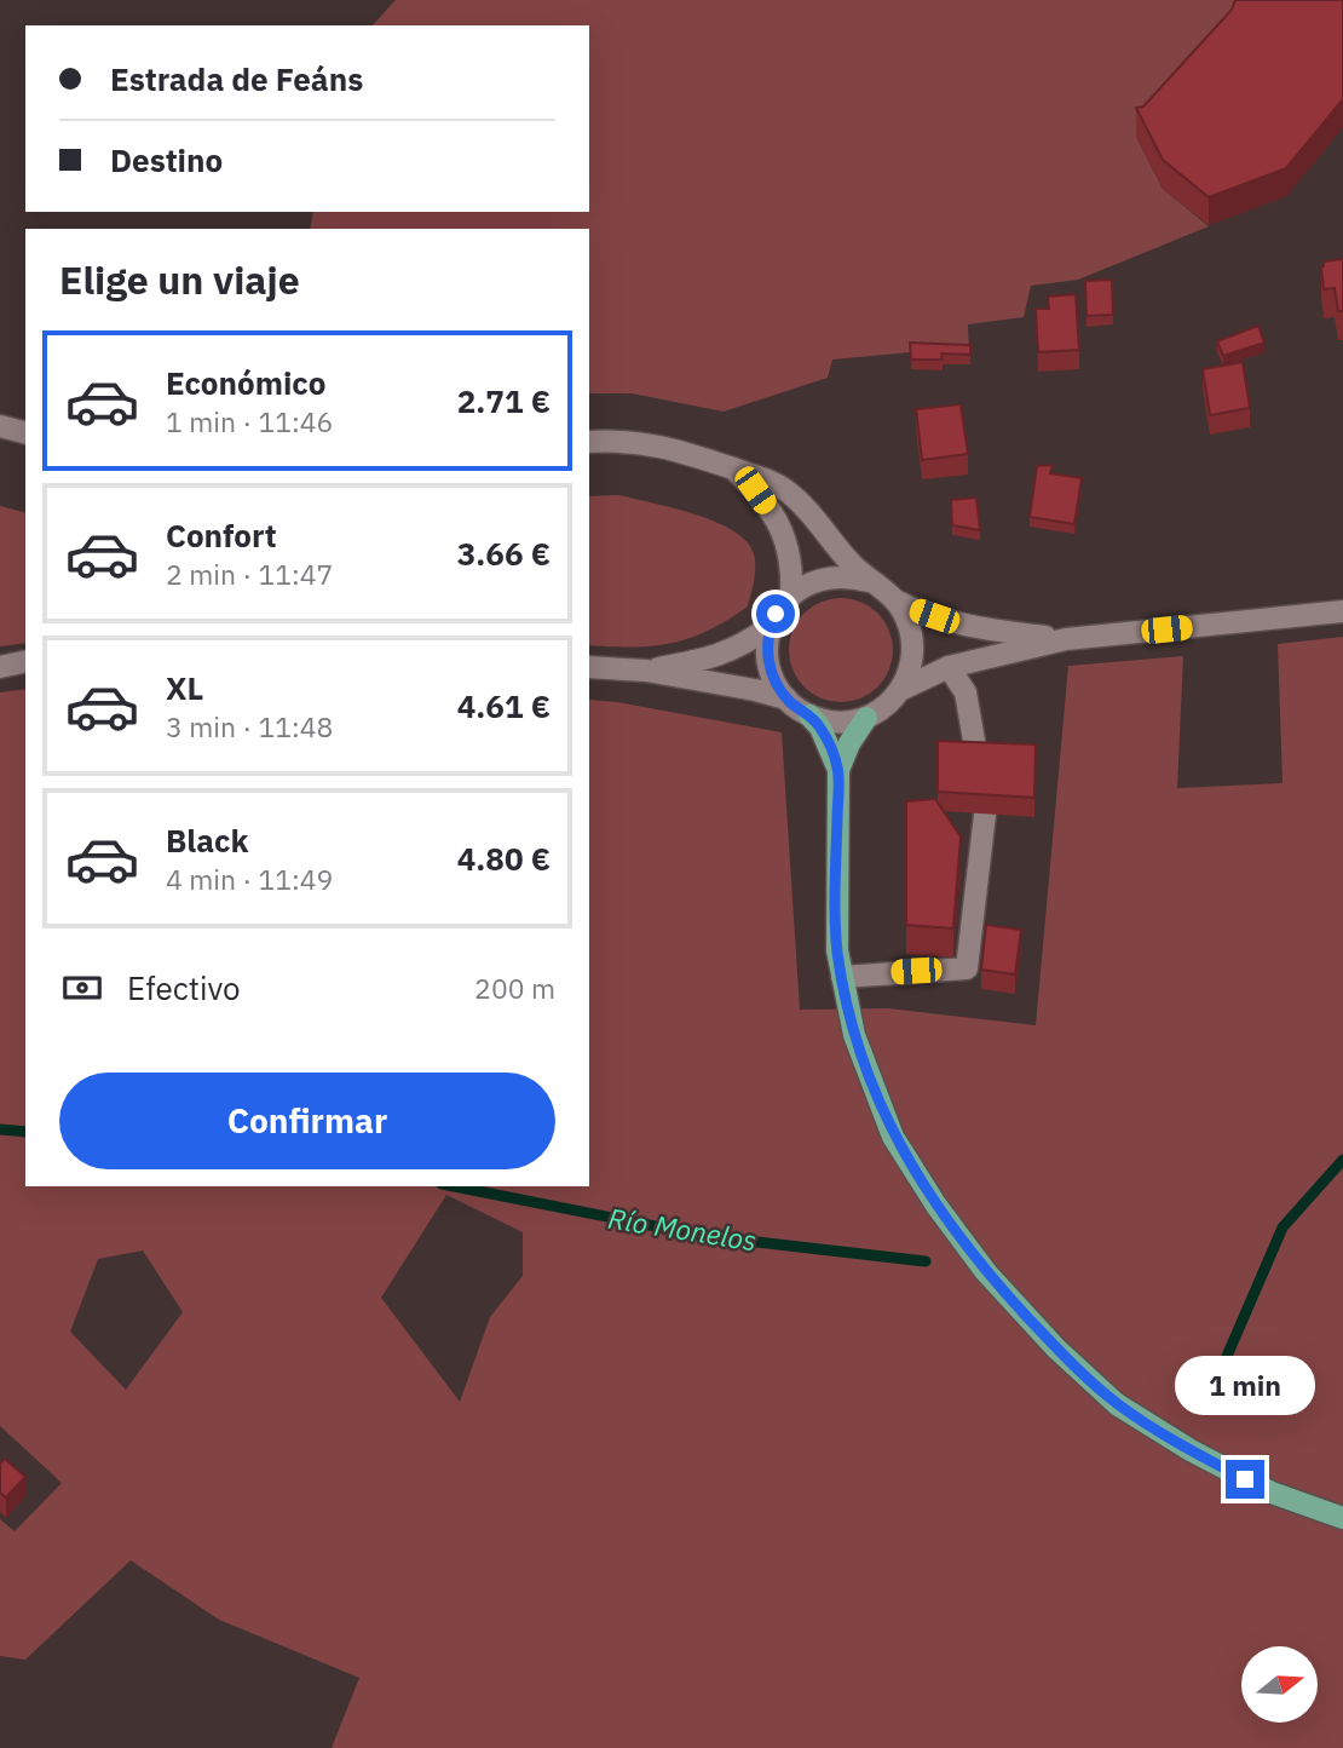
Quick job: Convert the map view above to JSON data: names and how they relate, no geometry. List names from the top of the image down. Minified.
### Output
{"water":["Río Monelos"],"north":"right","page":{"banner":["Estrada de Feáns","Destino"],"heading":"Elige un viaje","list":[{"name":"Económico","note":"1 min · 11:46","value":"2.71 €"},{"name":"Confort","note":"2 min · 11:47","value":"3.66 €"},{"name":"XL","note":"3 min · 11:48","value":"4.61 €"},{"name":"Black","note":"4 min · 11:49","value":"4.80 €"}],"pay":["Efectivo","200 m"],"buttons":"Confirmar","bubble":"1 min"}}
